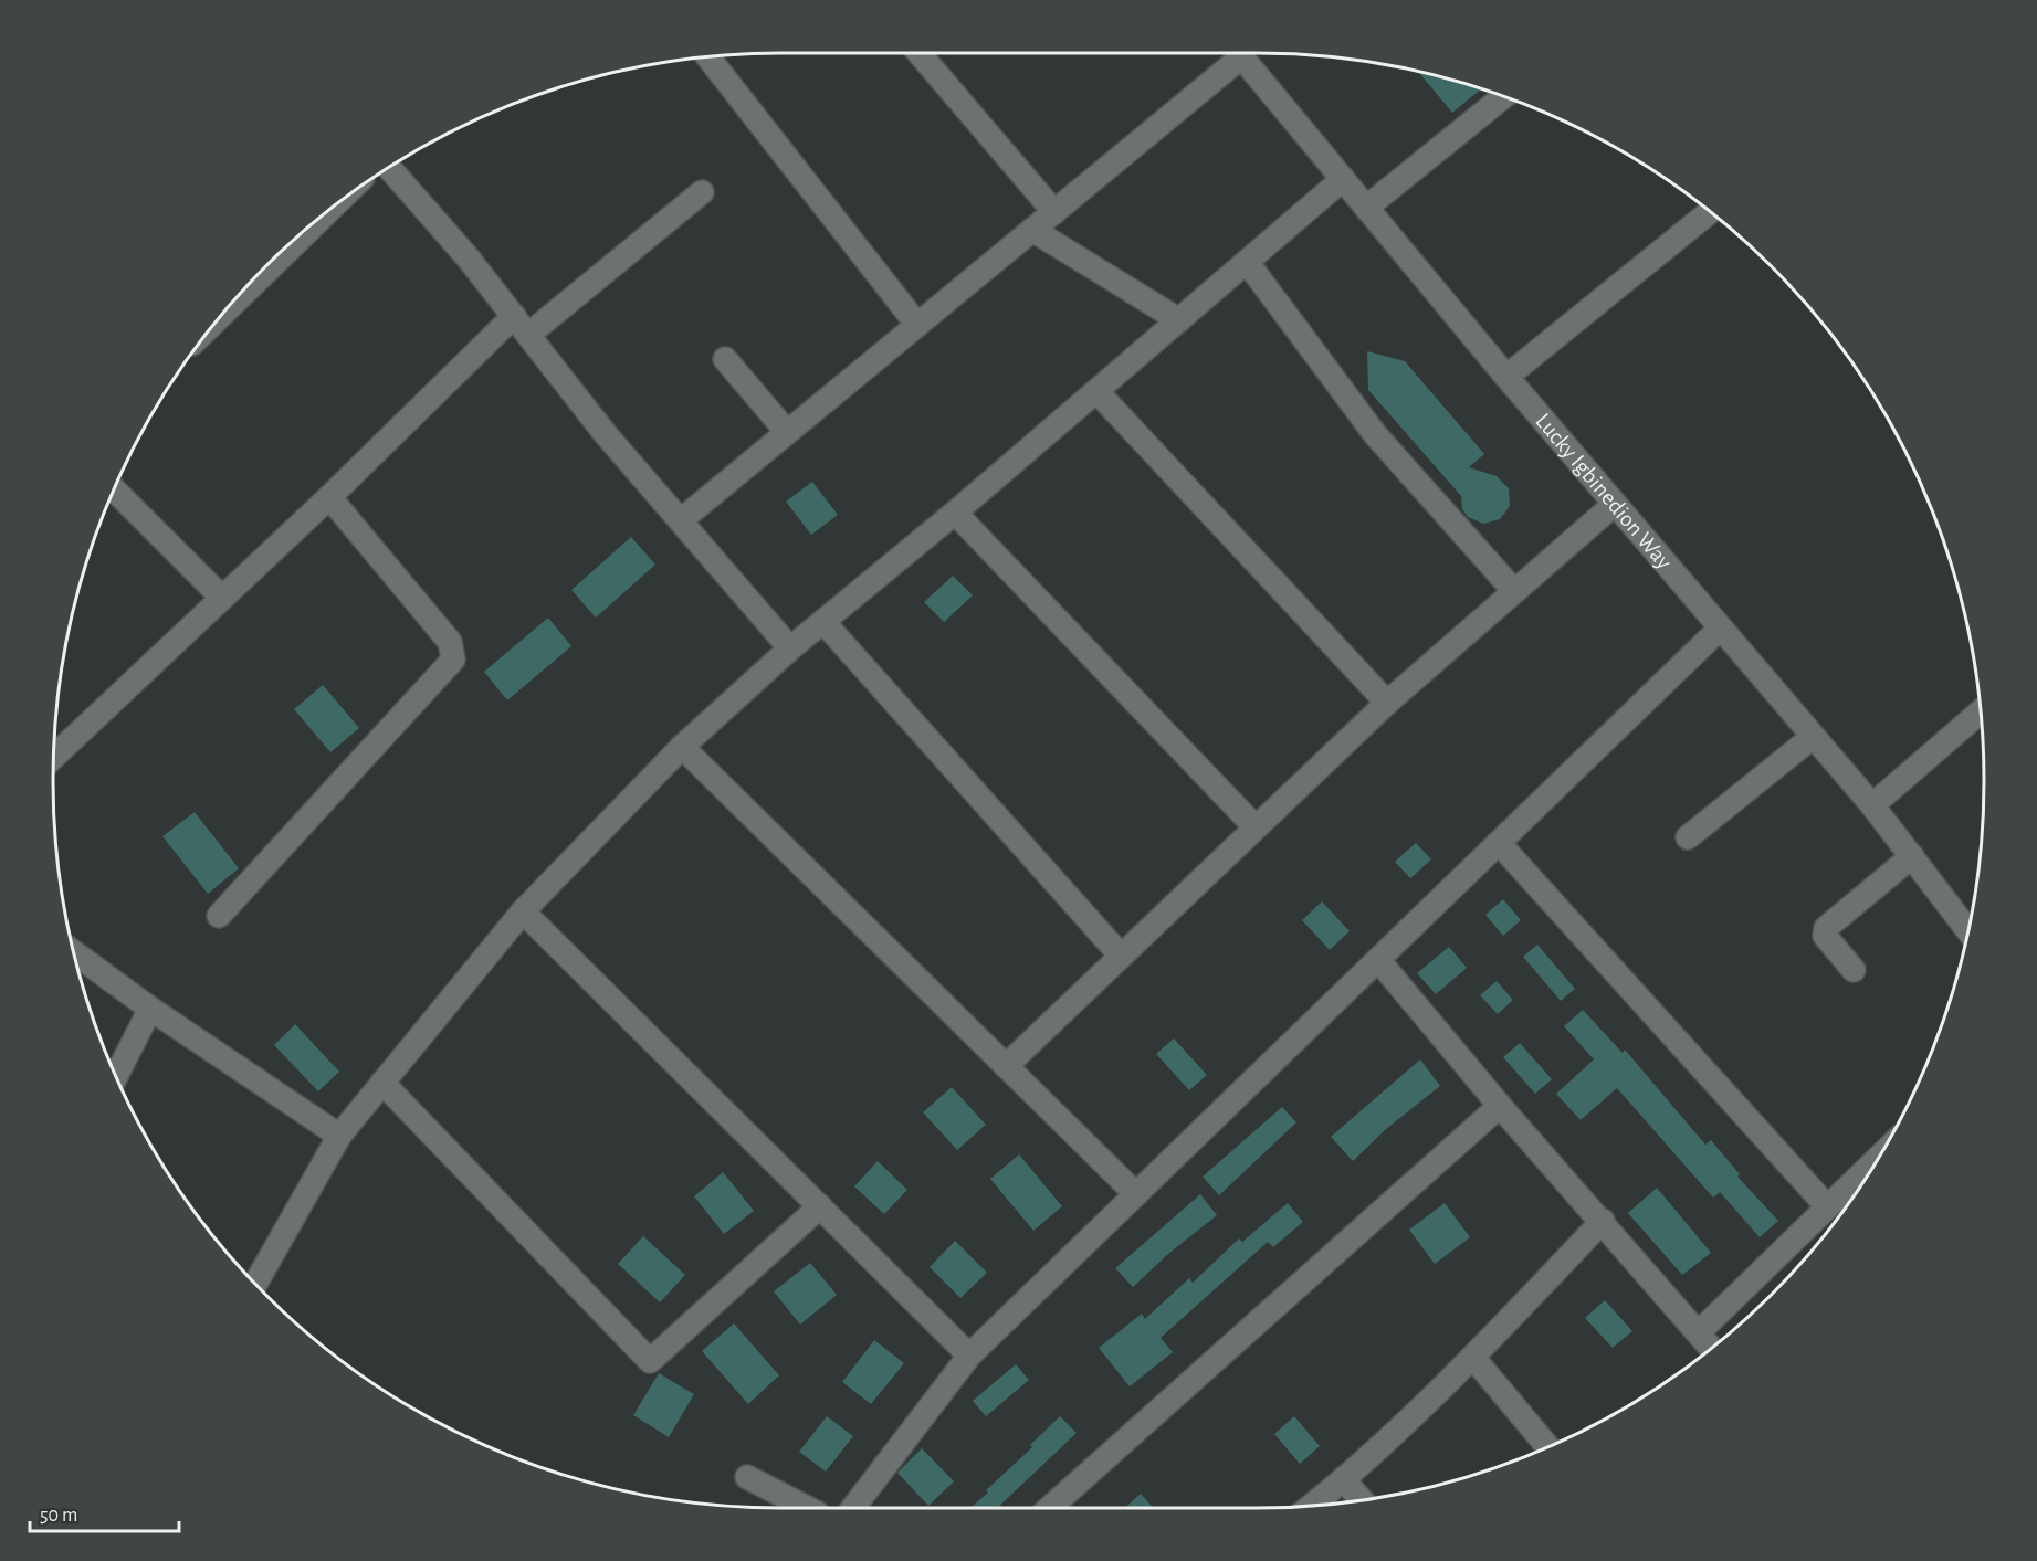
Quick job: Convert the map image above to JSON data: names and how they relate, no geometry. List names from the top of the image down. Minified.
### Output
{"streets":{"street":["Lucky Igbinedion Way"]},"scale_bar":"50 m"}
